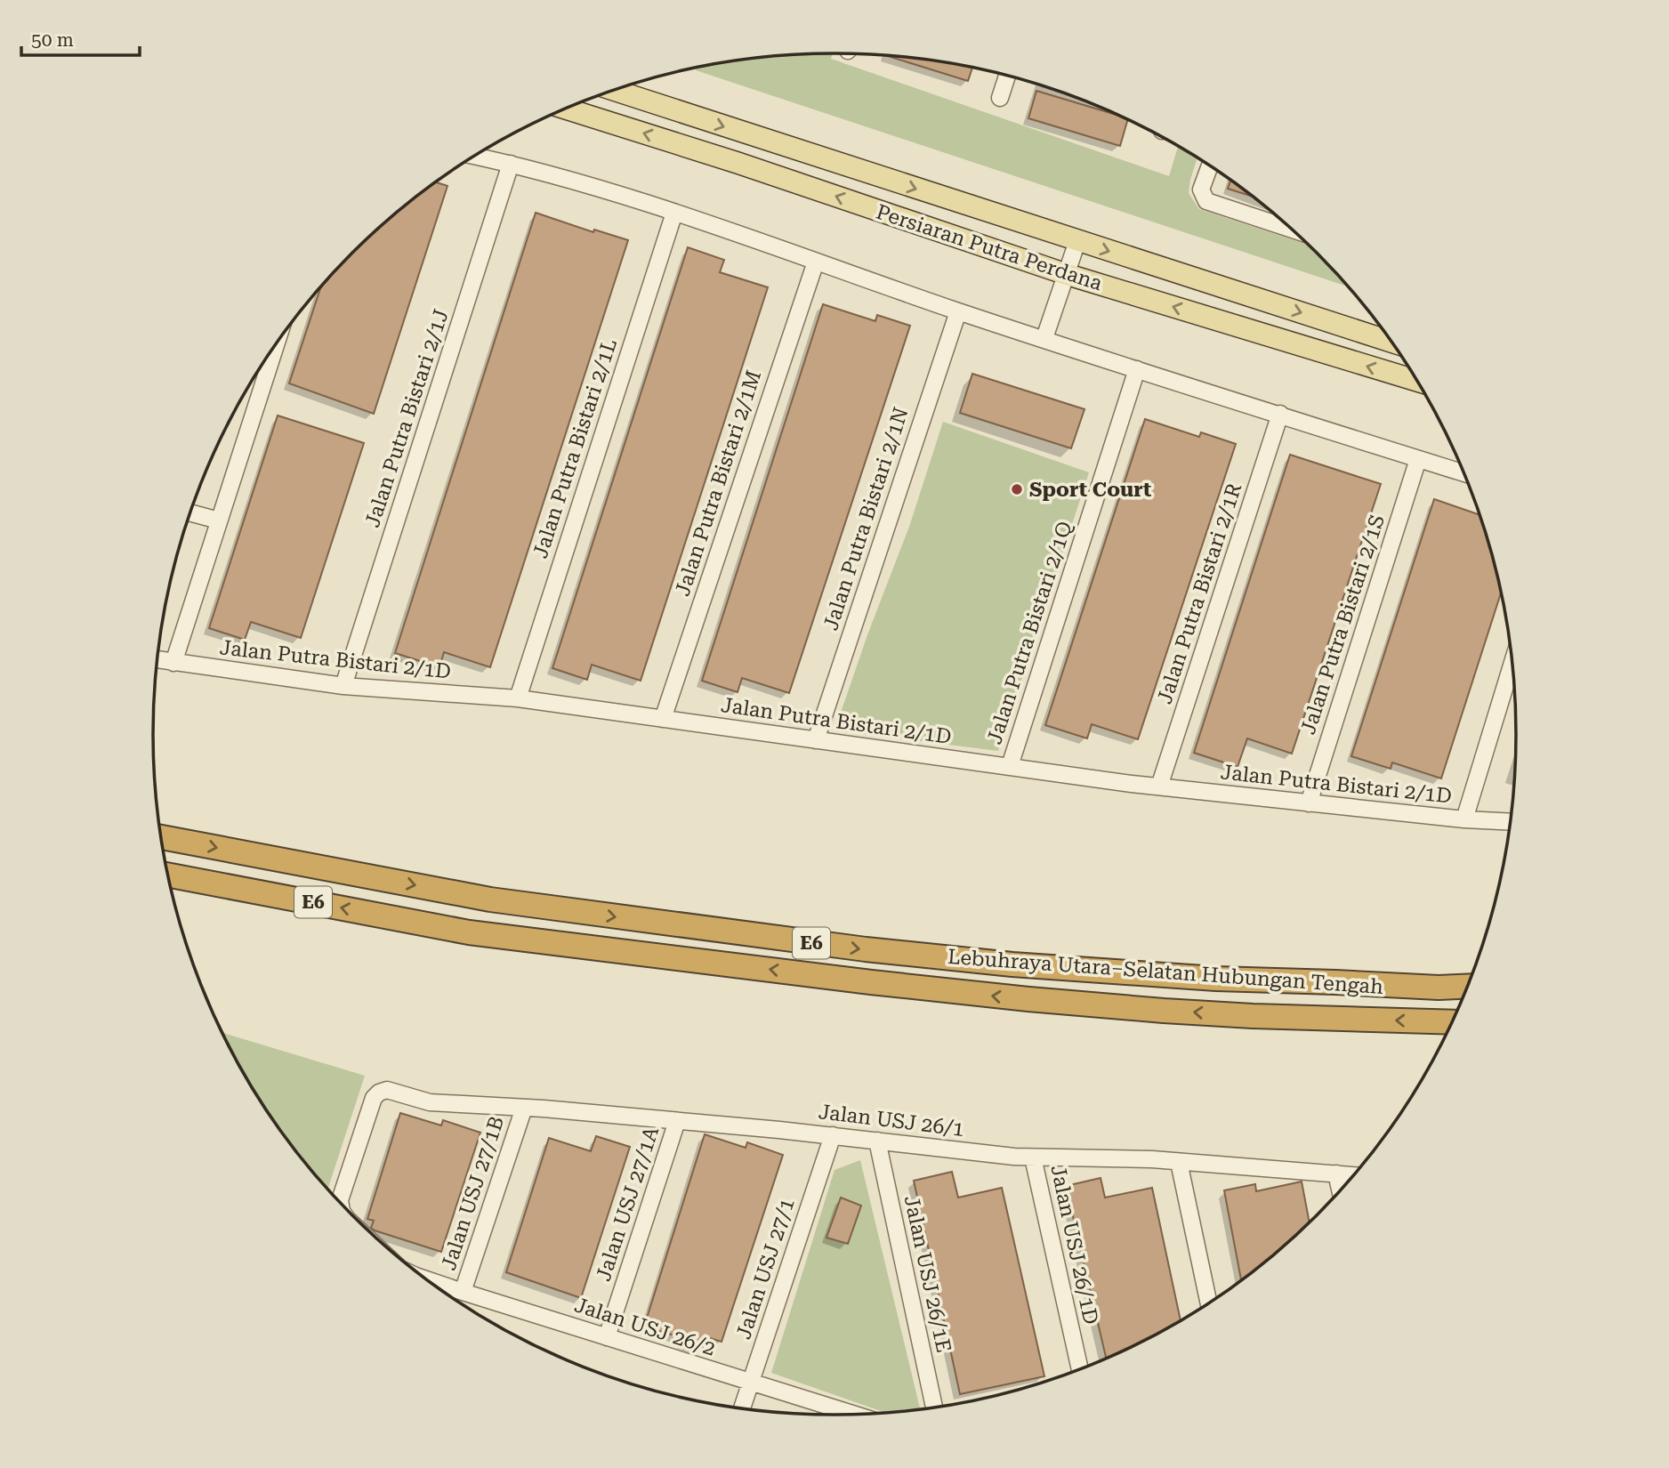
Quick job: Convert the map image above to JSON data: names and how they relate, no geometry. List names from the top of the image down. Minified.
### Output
{"streets":{"highway":["E6","Lebuhraya Utara–Selatan Hubungan Tengah"],"main road":["Persiaran Putra Perdana"],"street":["Jalan Putra Bistari 2/1J","Jalan Putra Bistari 2/1L","Jalan Putra Bistari 2/1M","Jalan Putra Bistari 2/1N","Jalan Putra Bistari 2/1R","Jalan Putra Bistari 2/1S","Jalan Putra Bistari 2/1Q","Jalan Putra Bistari 2/1D","Jalan USJ 26/1","Jalan USJ 27/1B","Jalan USJ 27/1A","Jalan USJ 26/1D","Jalan USJ 27/1","Jalan USJ 26/1E","Jalan USJ 26/2"]},"crossings":[["Jalan Putra Bistari 2/1J","Jalan Putra Bistari 2/1D"],["Jalan Putra Bistari 2/1L","Jalan Putra Bistari 2/1D"],["Jalan Putra Bistari 2/1M","Jalan Putra Bistari 2/1D"],["Jalan Putra Bistari 2/1N","Jalan Putra Bistari 2/1D"],["Jalan Putra Bistari 2/1R","Jalan Putra Bistari 2/1D"],["Jalan Putra Bistari 2/1S","Jalan Putra Bistari 2/1D"],["Jalan Putra Bistari 2/1Q","Jalan Putra Bistari 2/1D"],["Jalan USJ 26/1","Jalan USJ 27/1B"],["Jalan USJ 26/1","Jalan USJ 27/1A"],["Jalan USJ 26/1","Jalan USJ 26/1D"],["Jalan USJ 26/1","Jalan USJ 27/1"],["Jalan USJ 26/1","Jalan USJ 26/1E"],["Jalan USJ 27/1B","Jalan USJ 26/2"],["Jalan USJ 27/1A","Jalan USJ 26/2"],["Jalan USJ 27/1","Jalan USJ 26/2"]],"places":["Sport Court"],"scale_bar":"50 m"}
